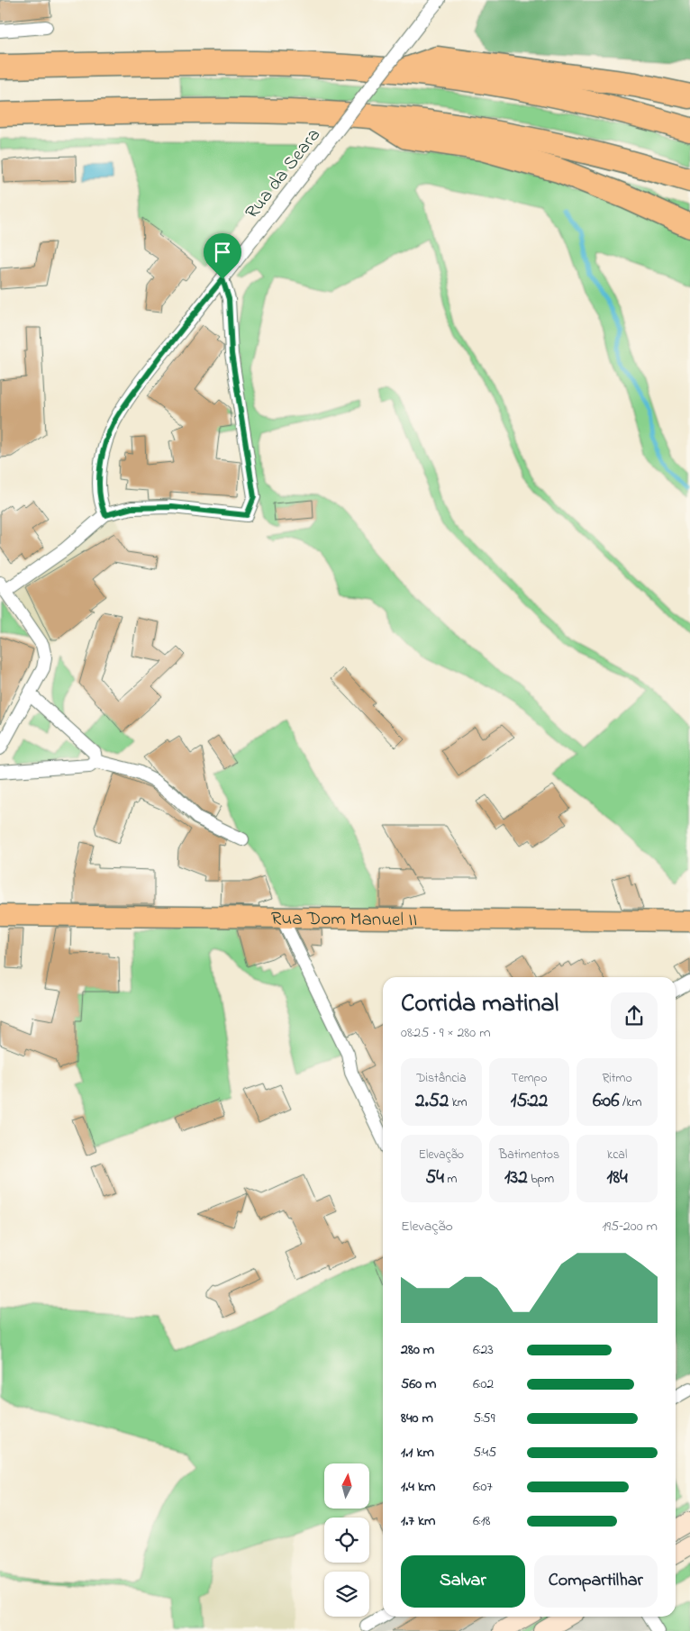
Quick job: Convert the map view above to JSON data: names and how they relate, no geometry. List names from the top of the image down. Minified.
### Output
{"streets":{"main road":["Rua Dom Manuel II"],"street":["Rua da Seara"]},"north":"top","page":{"heading":["Corrida matinal","08:25 · 9 × 280 m"],"stats":[["Distância","2.52 km"],["Tempo","15:22"],["Ritmo","6:06 /km"],["Elevação","54 m"],["Batimentos","132 bpm"],["kcal","184"]],"chart":["Elevação","195–200 m"],"list":[{"name":"280 m","note":"6:23"},{"name":"560 m","note":"6:02"},{"name":"840 m","note":"5:59"},{"name":"1.1 km","note":"5:45"},{"name":"1.4 km","note":"6:07"},{"name":"1.7 km","note":"6:18"}],"buttons":["Salvar","Compartilhar"]}}
